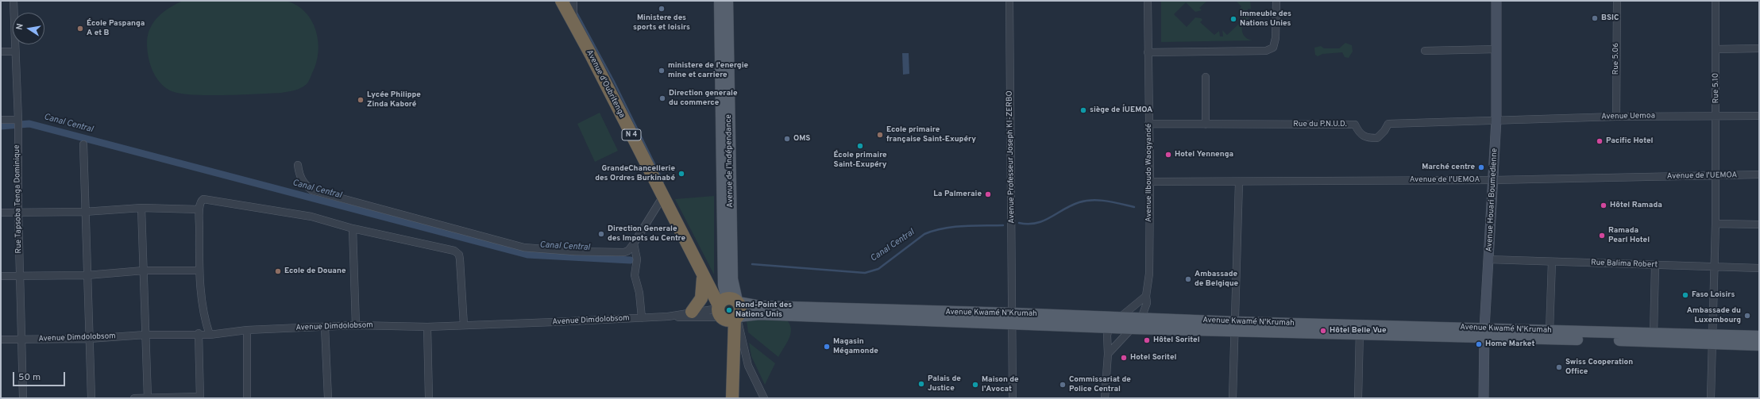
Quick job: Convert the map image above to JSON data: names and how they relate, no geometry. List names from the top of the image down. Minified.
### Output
{"streets":{"highway":["Avenue d'Oubritenga","N 4"],"main road":["Avenue de l'Indépendance","Avenue Houari Boumedienne","Avenue Kwamé N'Krumah"],"street":["Rue 5.06","Rue 5.10","Avenue Uemoa","Rue du P.N.U.D.","Avenue Professeur Joseph KI-ZERBO","Avenue Ilboudo Waogyandé","Avenue de l'UEMOA","Rue Tapsoba Tenga Dominique","Rue Balima Robert","Avenue Dimdolobsom"]},"crossings":[["Rue 5.06","Avenue Uemoa"],["Avenue d'Oubritenga","Avenue de l'Indépendance"],["Avenue d'Oubritenga","Avenue Kwamé N'Krumah"],["Avenue d'Oubritenga","Avenue Dimdolobsom"],["Rue 5.10","Avenue Uemoa"],["Rue 5.10","Avenue de l'UEMOA"],["Rue 5.10","Rue Balima Robert"],["Rue 5.10","Avenue Kwamé N'Krumah"],["Avenue Uemoa","Rue du P.N.U.D."],["Avenue Uemoa","Avenue Houari Boumedienne"],["Rue du P.N.U.D.","Avenue Ilboudo Waogyandé"],["Rue du P.N.U.D.","Avenue Houari Boumedienne"],["Avenue Professeur Joseph KI-ZERBO","Avenue Kwamé N'Krumah"],["Avenue de l'Indépendance","Avenue Kwamé N'Krumah"],["Avenue de l'Indépendance","Avenue Dimdolobsom"],["Avenue Ilboudo Waogyandé","Avenue de l'UEMOA"],["Avenue Ilboudo Waogyandé","Avenue Kwamé N'Krumah"],["Avenue de l'UEMOA","Avenue Houari Boumedienne"],["Rue Tapsoba Tenga Dominique","Avenue Dimdolobsom"],["Avenue Houari Boumedienne","Rue Balima Robert"],["Avenue Houari Boumedienne","Avenue Kwamé N'Krumah"],["Avenue Kwamé N'Krumah","Avenue Dimdolobsom"]],"water":["Canal Central"],"places":["Ministere des sports et loisirs","BSIC","Immeuble des Nations Unies","École Paspanga A et B","ministere de l'energie mine et carriere","Direction generale du commerce","Lycée Philippe Zinda Kaboré","siège de l´UEMOA","Ecole primaire française Saint-Exupéry","OMS","Pacific Hotel","École primaire Saint-Exupéry","Hotel Yennenga","Marché centre","GrandeChancellerie des Ordres Burkinabé","La Palmeraie","Hôtel Ramada","Direction Generale des Impots du Centre","Ramada Pearl Hotel","Ecole de Douane","Ambassade de Belgique","Faso Loisirs","Rond-Point des Nations Unis","Ambassade du Luxembourg","Hôtel Belle Vue","Hôtel Soritel","Home Market","Magasin Mégamonde","Hotel Soritel","Swiss Cooperation Office","Palais de Justice","Maison de l'Avocat","Commissariat de Police Central"],"scale_bar":"50 m","north":"left"}
